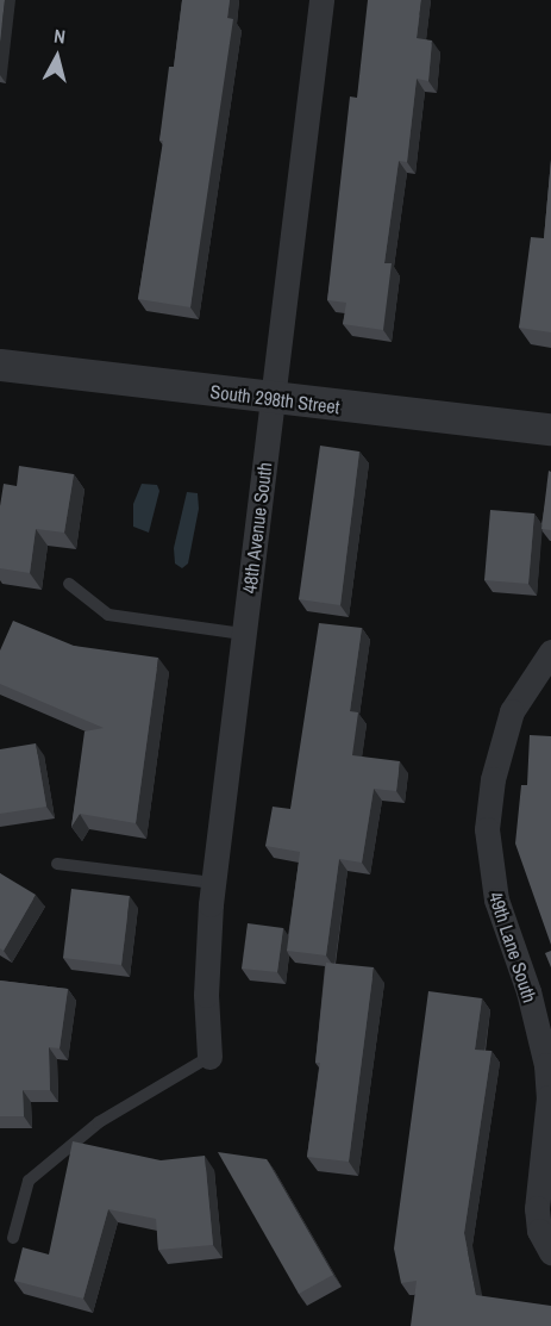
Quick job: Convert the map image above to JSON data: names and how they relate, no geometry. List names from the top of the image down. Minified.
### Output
{"streets":{"street":["South 298th Street","48th Avenue South","49th Lane South"]},"crossings":[["South 298th Street","48th Avenue South"]],"north":"top"}
